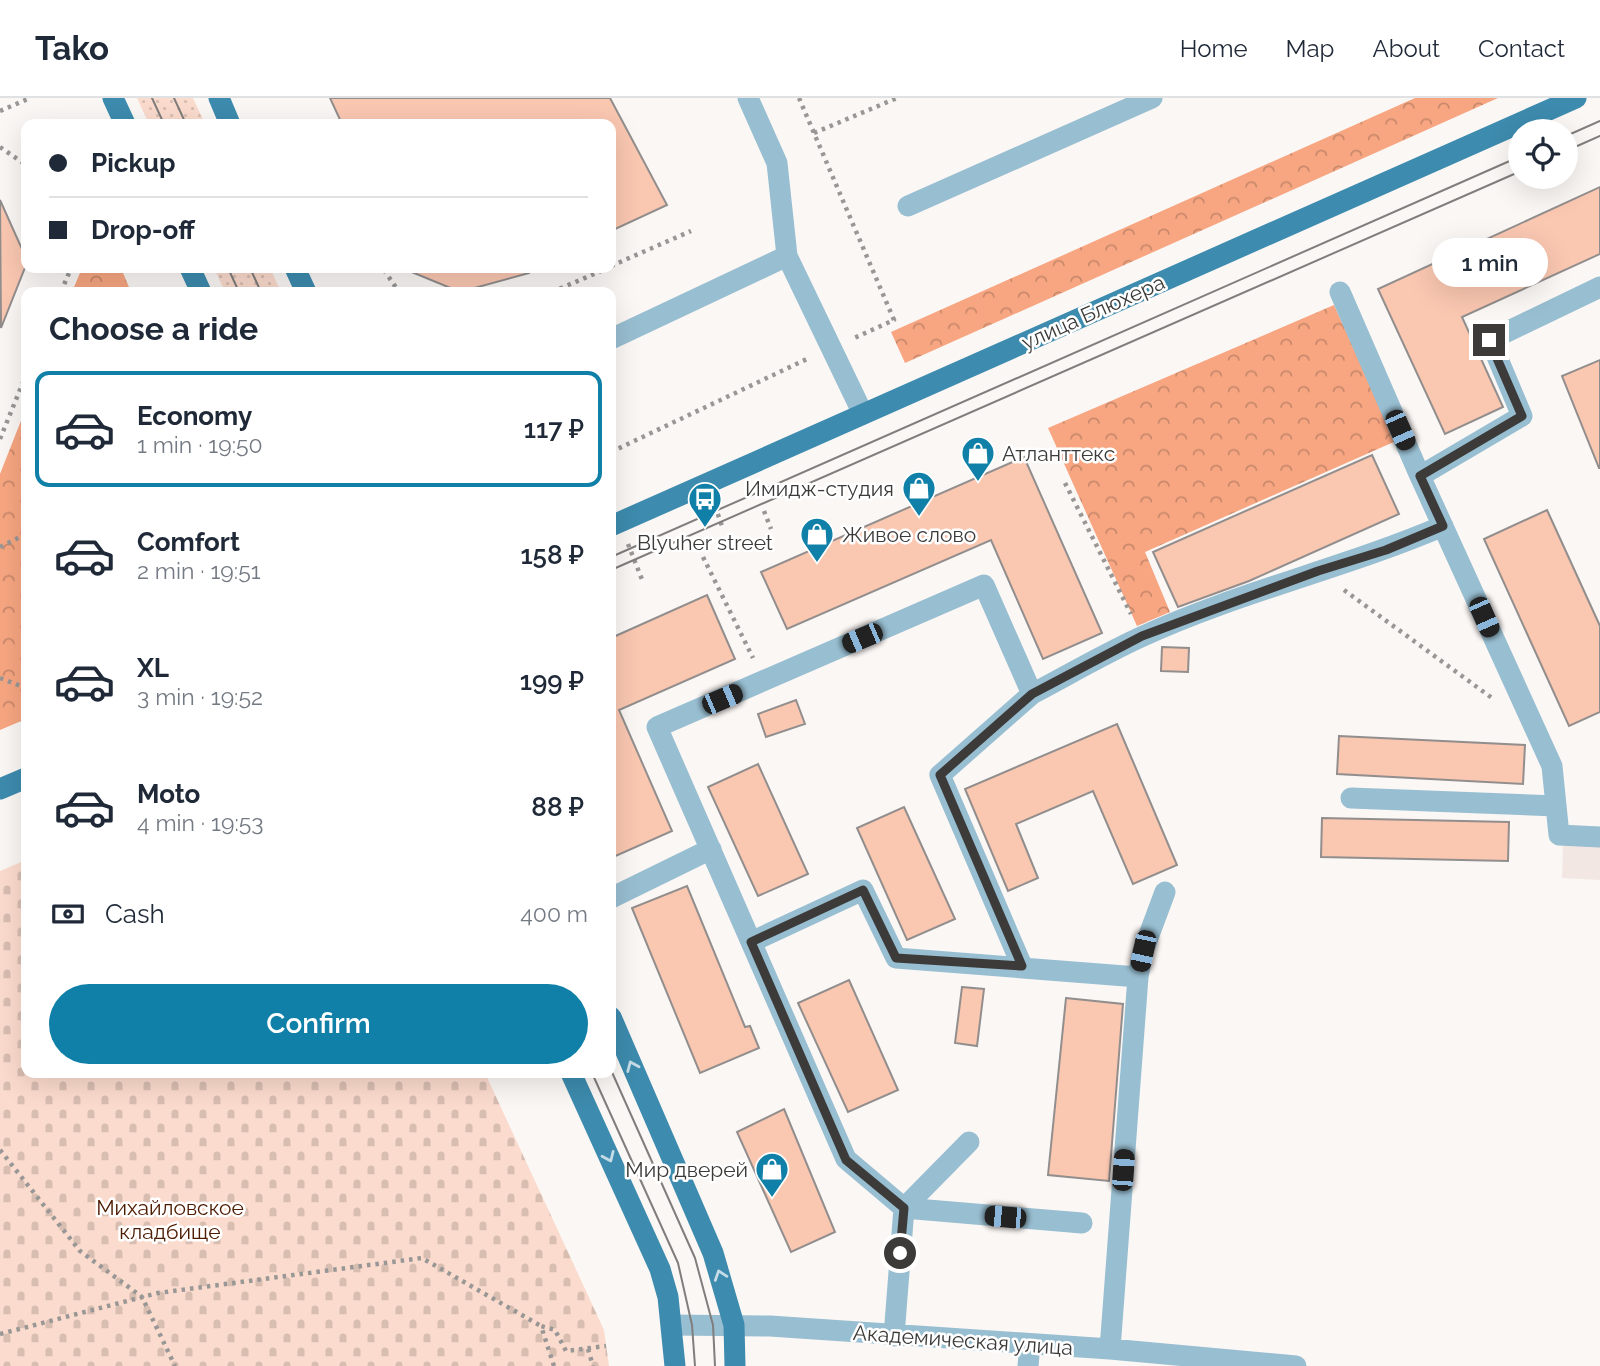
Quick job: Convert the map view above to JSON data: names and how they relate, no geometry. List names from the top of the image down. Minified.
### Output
{"streets":{"main road":["улица Блюхера"],"street":["Академическая улица"]},"parks":["Михайловское кладбище"],"places":{"shop":["Атланттекс","Имидж-студия","Живое слово","Мир дверей"],"bus stop":["Blyuher street"]},"page":{"header":"Tako","nav":["Home","Map","About","Contact"],"banner":["Pickup","Drop-off"],"bubble":"1 min","heading":"Choose a ride","list":[{"name":"Economy","note":"1 min · 19:50","value":"117 ₽"},{"name":"Comfort","note":"2 min · 19:51","value":"158 ₽"},{"name":"XL","note":"3 min · 19:52","value":"199 ₽"},{"name":"Moto","note":"4 min · 19:53","value":"88 ₽"}],"pay":["Cash","400 m"],"buttons":"Confirm"}}
